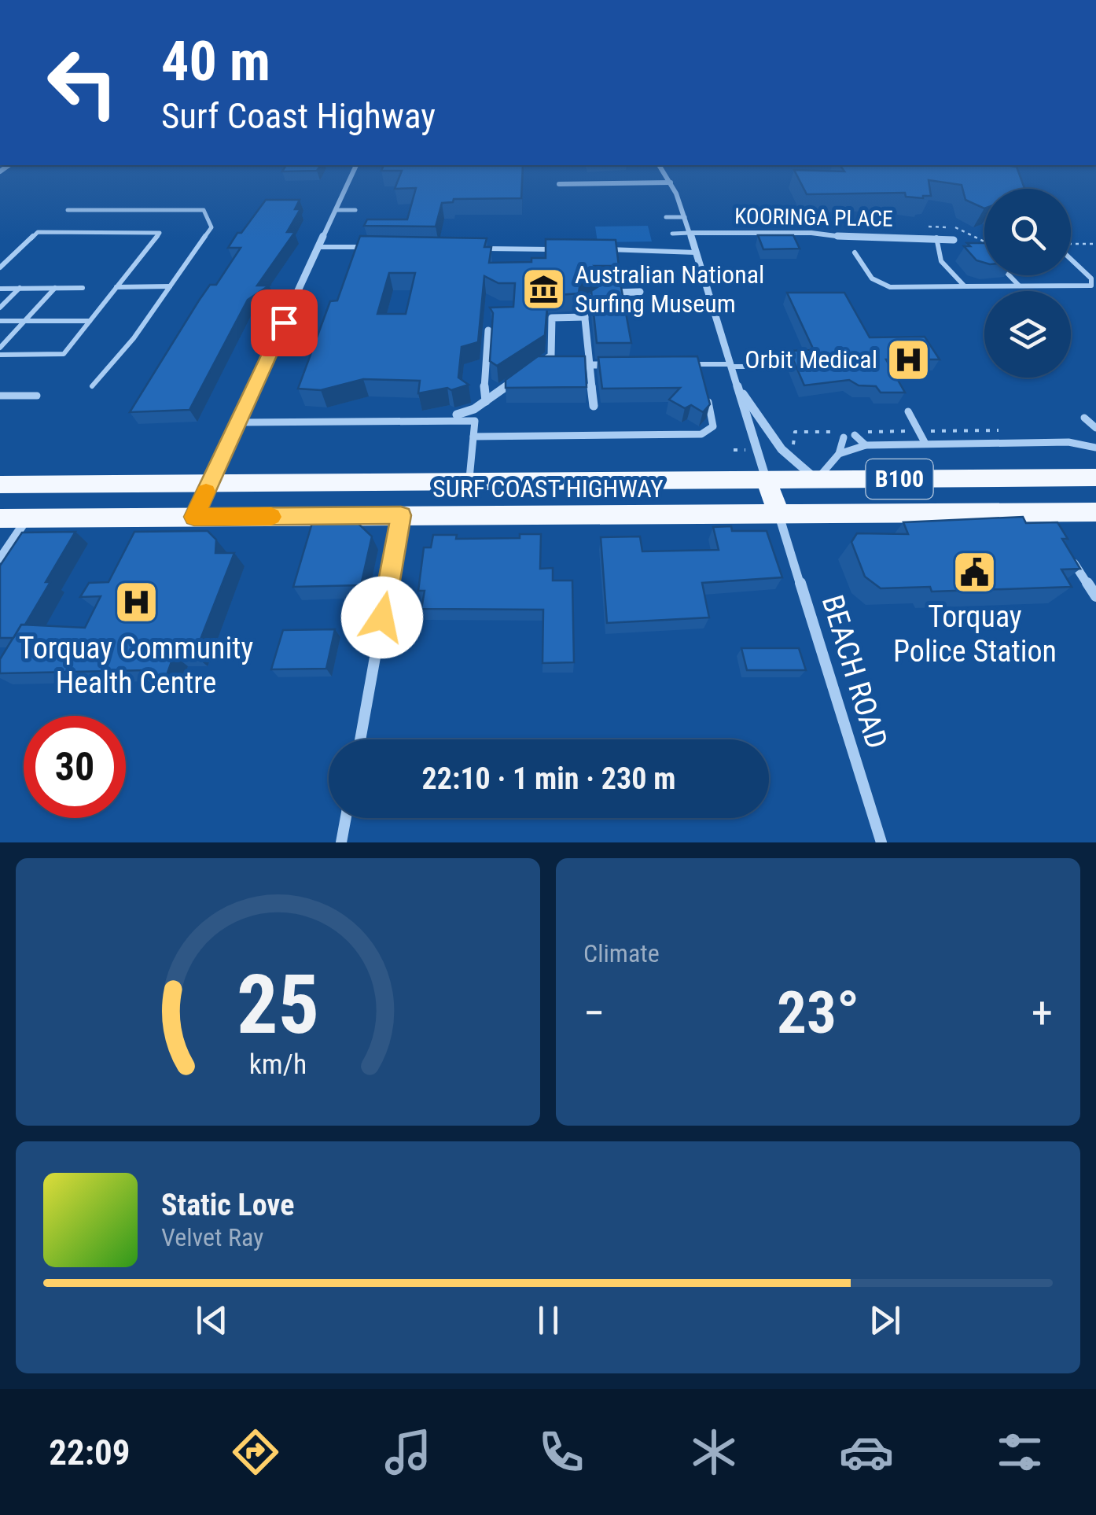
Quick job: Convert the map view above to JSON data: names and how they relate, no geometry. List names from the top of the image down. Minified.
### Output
{"streets":{"main road":["B100","SURF COAST HIGHWAY"],"street":["KOORINGA PLACE","BEACH ROAD"]},"crossings":[["SURF COAST HIGHWAY","BEACH ROAD"]],"places":{"museum":["Australian National Surfing Museum"],"hospital":["Orbit Medical","Torquay Community Health Centre"],"public building":["Torquay Police Station"]},"page":{"turn":["40 m","Surf Coast Highway"],"limit":"30","trip":"22:10 · 1 min · 230 m","tile":"Climate","heat":["−","23°","+"],"song":["Static Love","Velvet Ray"],"tabs":"22:09","gauge":["25","km/h"]}}
